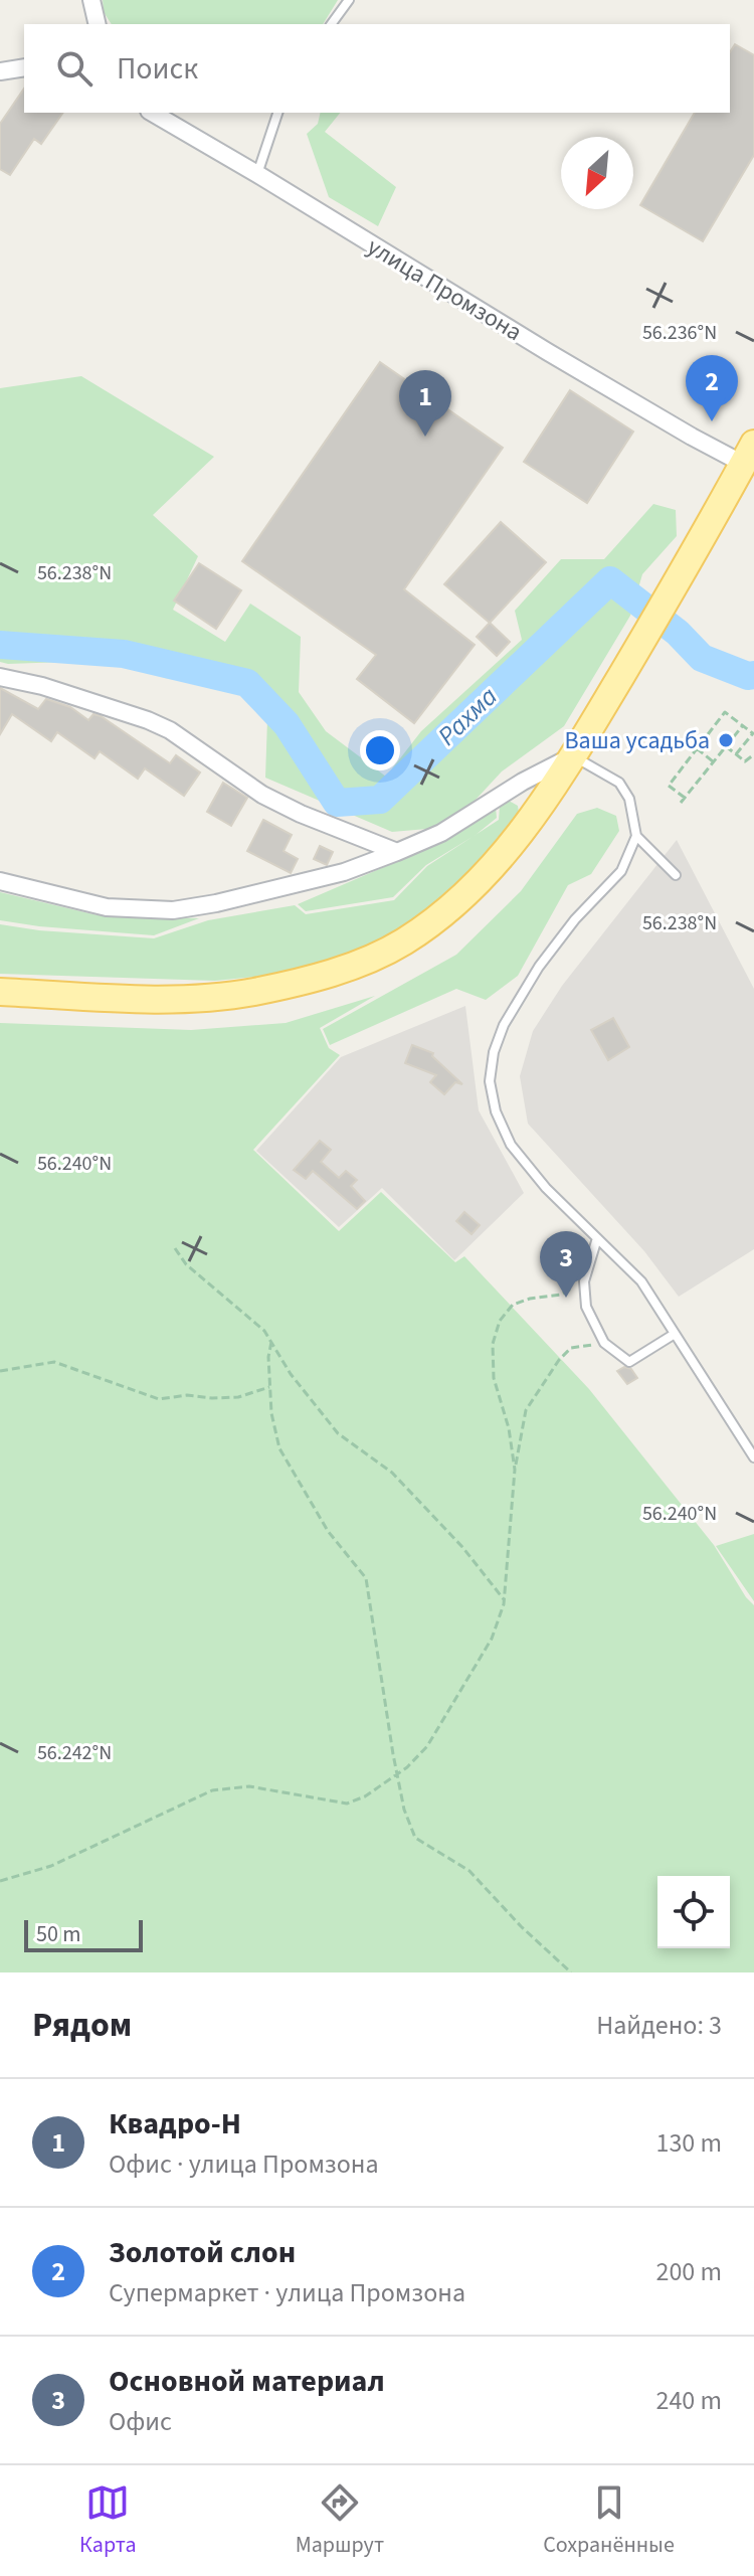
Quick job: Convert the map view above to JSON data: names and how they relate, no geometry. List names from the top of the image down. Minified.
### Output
{"streets":{"street":["улица Промзона"]},"water":["Рахма"],"places":["Ваша усадьба"],"scale_bar":"50 m","north":"bottom left","page":{"search":"Поиск","pins":["2","1","3"],"scale":"50 m","heading":["Рядом","Найдено: 3"],"list":[{"mark":"1","name":"Квадро-Н","note":"Офис · улица Промзона","value":"130 m"},{"mark":"2","name":"Золотой слон","note":"Супермаркет · улица Промзона","value":"200 m"},{"mark":"3","name":"Основной материал","note":"Офис","value":"240 m"}],"nav":["Карта","Маршрут","Сохранённые"]},"coordinates":["56.236°N","56.238°N","56.240°N","56.242°N"]}
